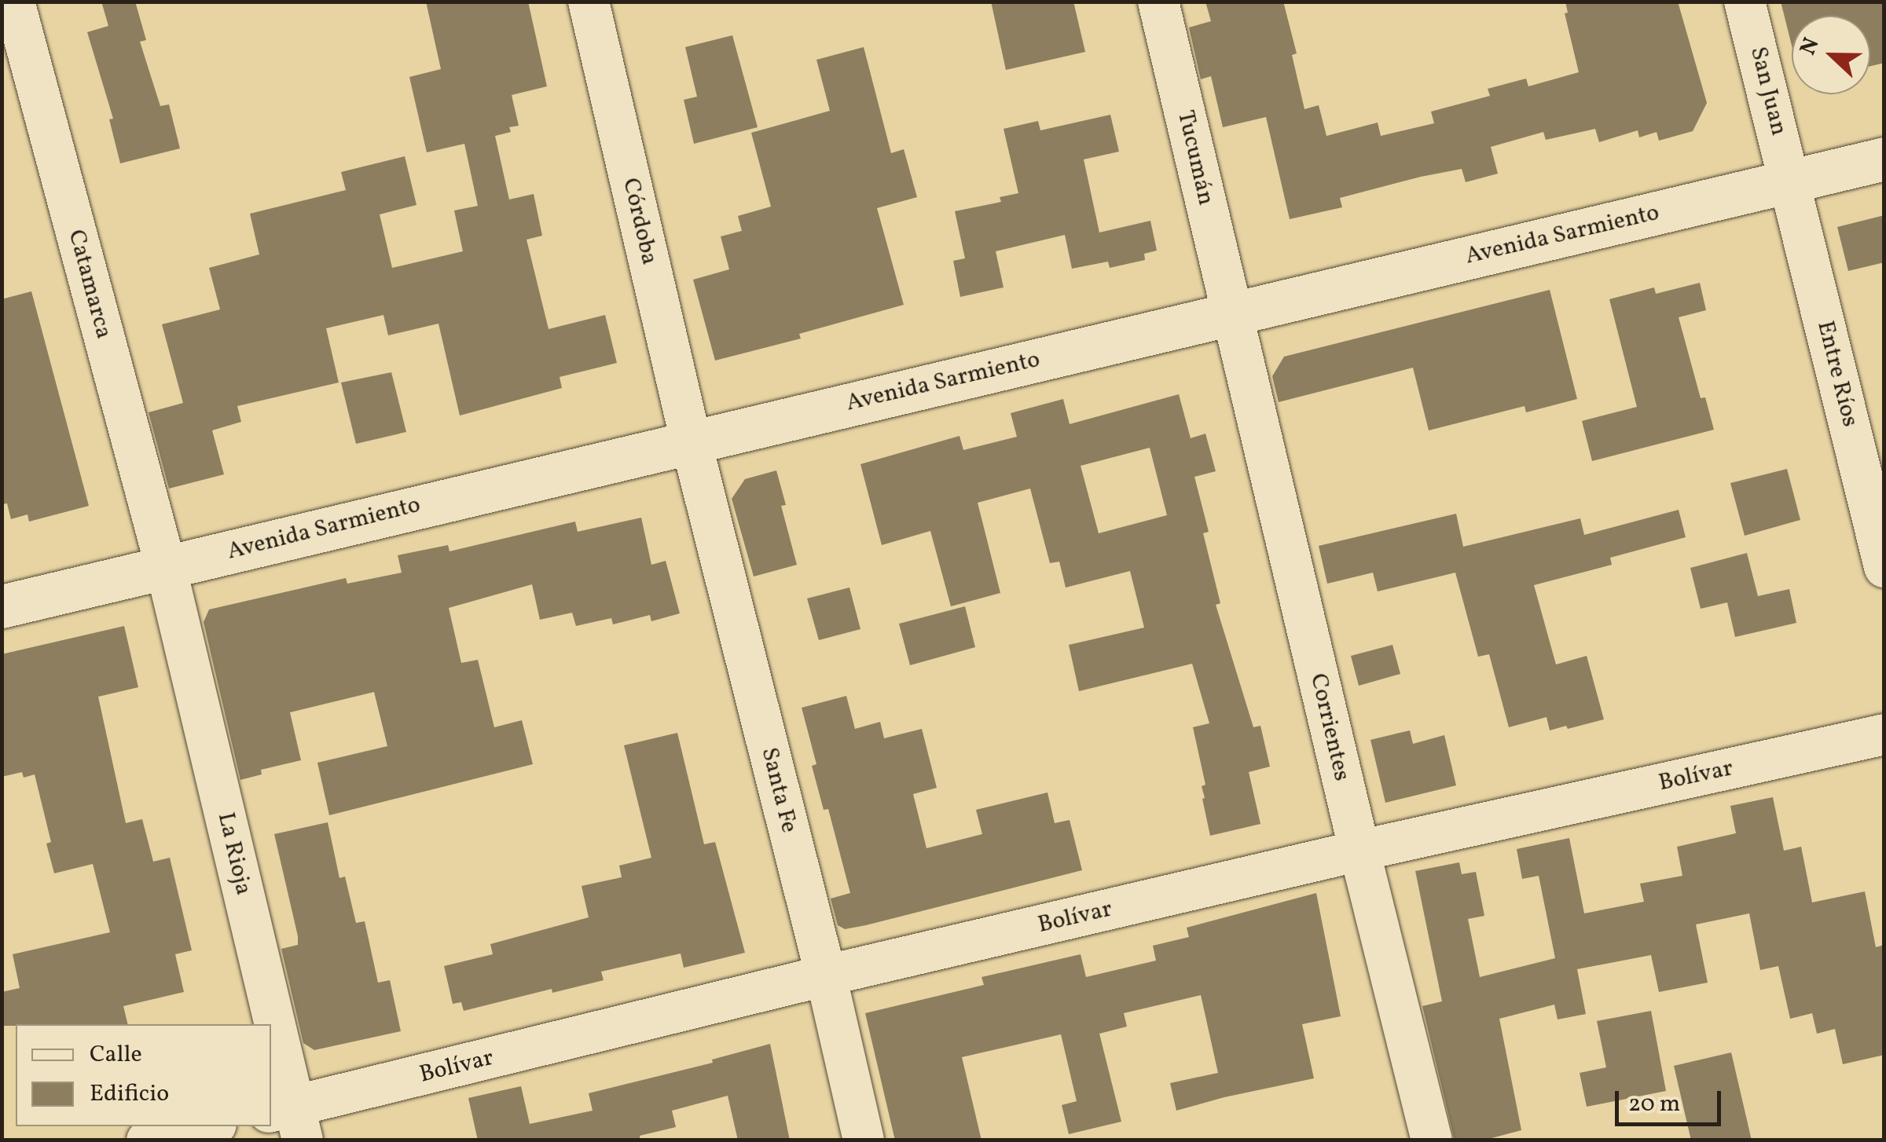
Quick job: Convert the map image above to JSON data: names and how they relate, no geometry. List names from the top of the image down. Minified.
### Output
{"streets":{"main road":["Avenida Sarmiento"],"street":["San Juan","Tucumán","Córdoba","Catamarca","Entre Ríos","Corrientes","Bolívar","Santa Fe","La Rioja"]},"crossings":[["San Juan","Avenida Sarmiento"],["San Juan","Entre Ríos"],["Tucumán","Avenida Sarmiento"],["Tucumán","Corrientes"],["Córdoba","Avenida Sarmiento"],["Córdoba","Santa Fe"],["Avenida Sarmiento","Catamarca"],["Avenida Sarmiento","Entre Ríos"],["Avenida Sarmiento","Corrientes"],["Avenida Sarmiento","Santa Fe"],["Avenida Sarmiento","La Rioja"],["Catamarca","La Rioja"],["Corrientes","Bolívar"],["Bolívar","Santa Fe"],["Bolívar","La Rioja"]],"legend":["Calle","Edificio"],"scale_bar":"20 m","north":"left"}
